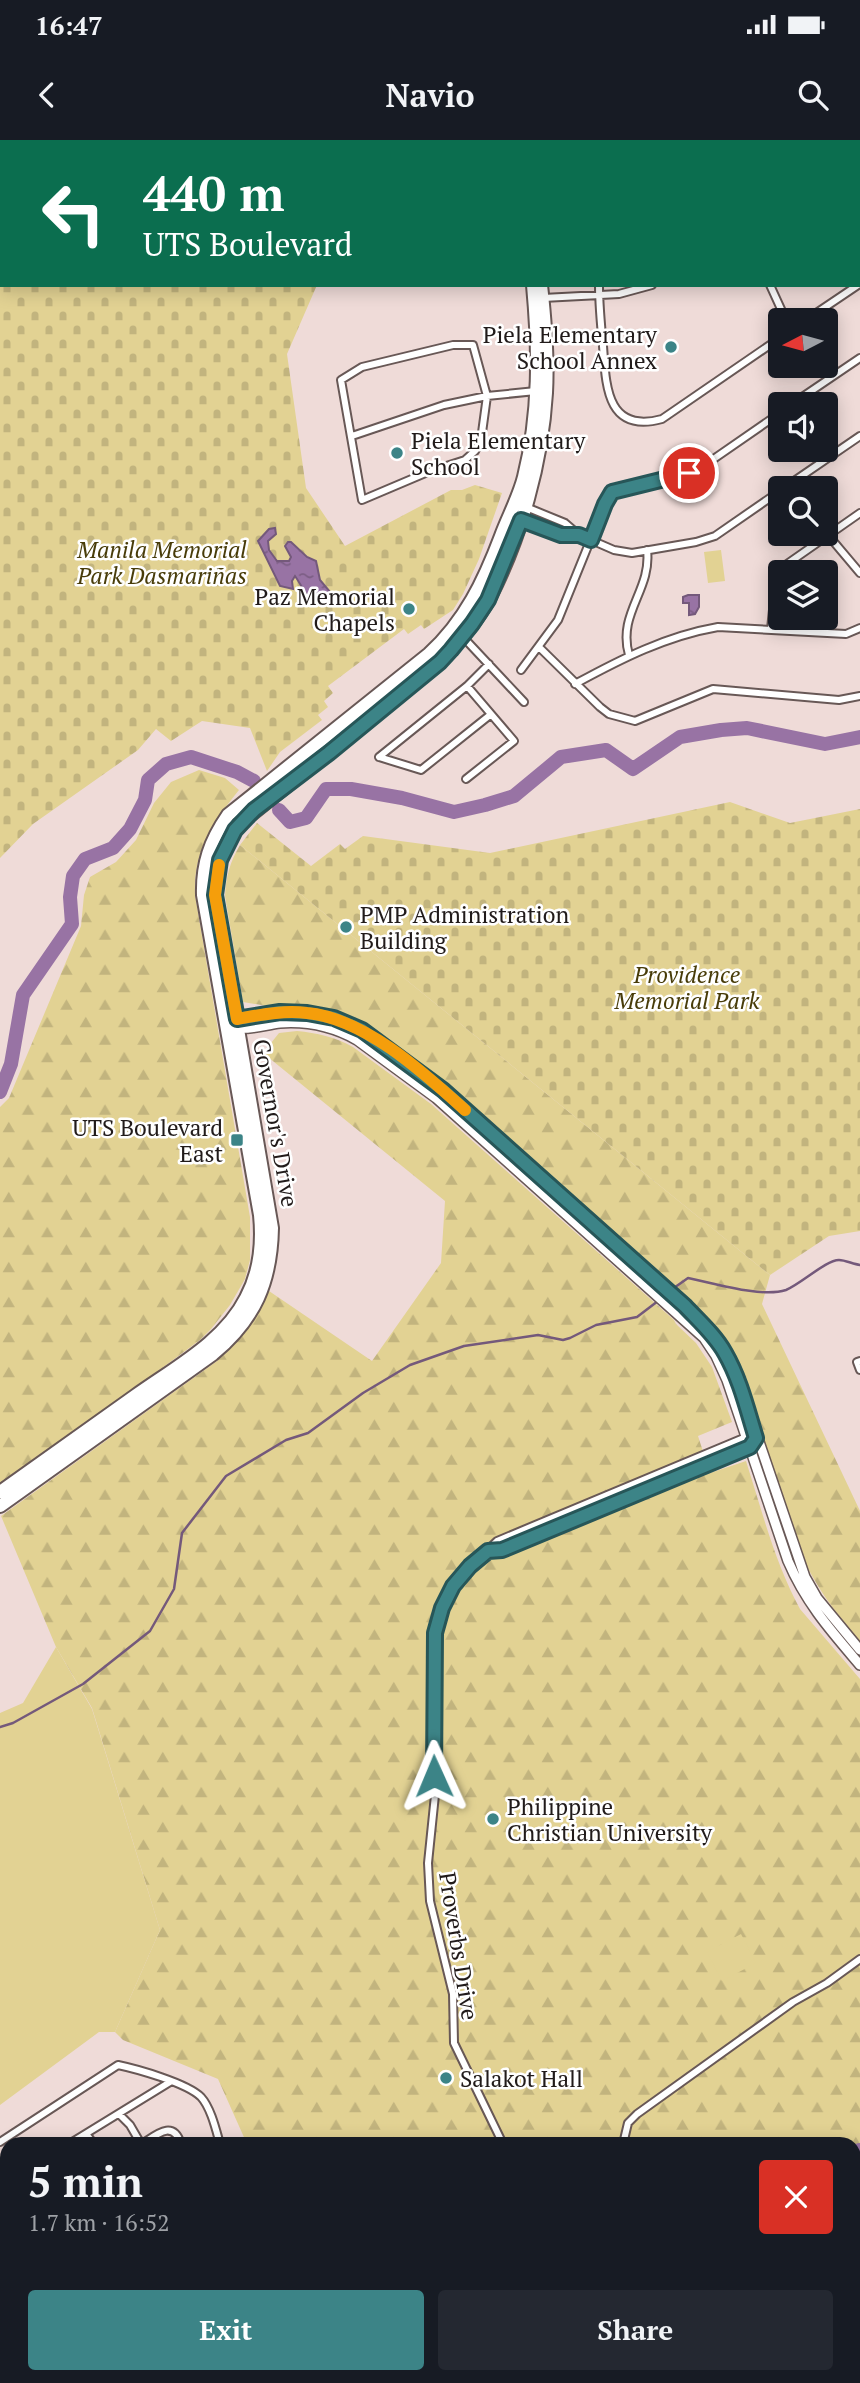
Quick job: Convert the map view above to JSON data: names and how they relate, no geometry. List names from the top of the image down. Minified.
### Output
{"streets":{"highway":["Governor's Drive"],"street":["Proverbs Drive"]},"parks":["Manila Memorial Park Dasmariñas","Providence Memorial Park"],"places":{"other":["Piela Elementary School Annex","Piela Elementary School","Paz Memorial Chapels","PMP Administration Building","Philippine Christian University","Salakot Hall"],"transit":["UTS Boulevard East"]},"north":"left","page":{"status":"16:47","header":"Navio","turn":["440 m","UTS Boulevard"],"heading":["5 min","1.7 km · 16:52"],"buttons":["Exit","Share"]}}
